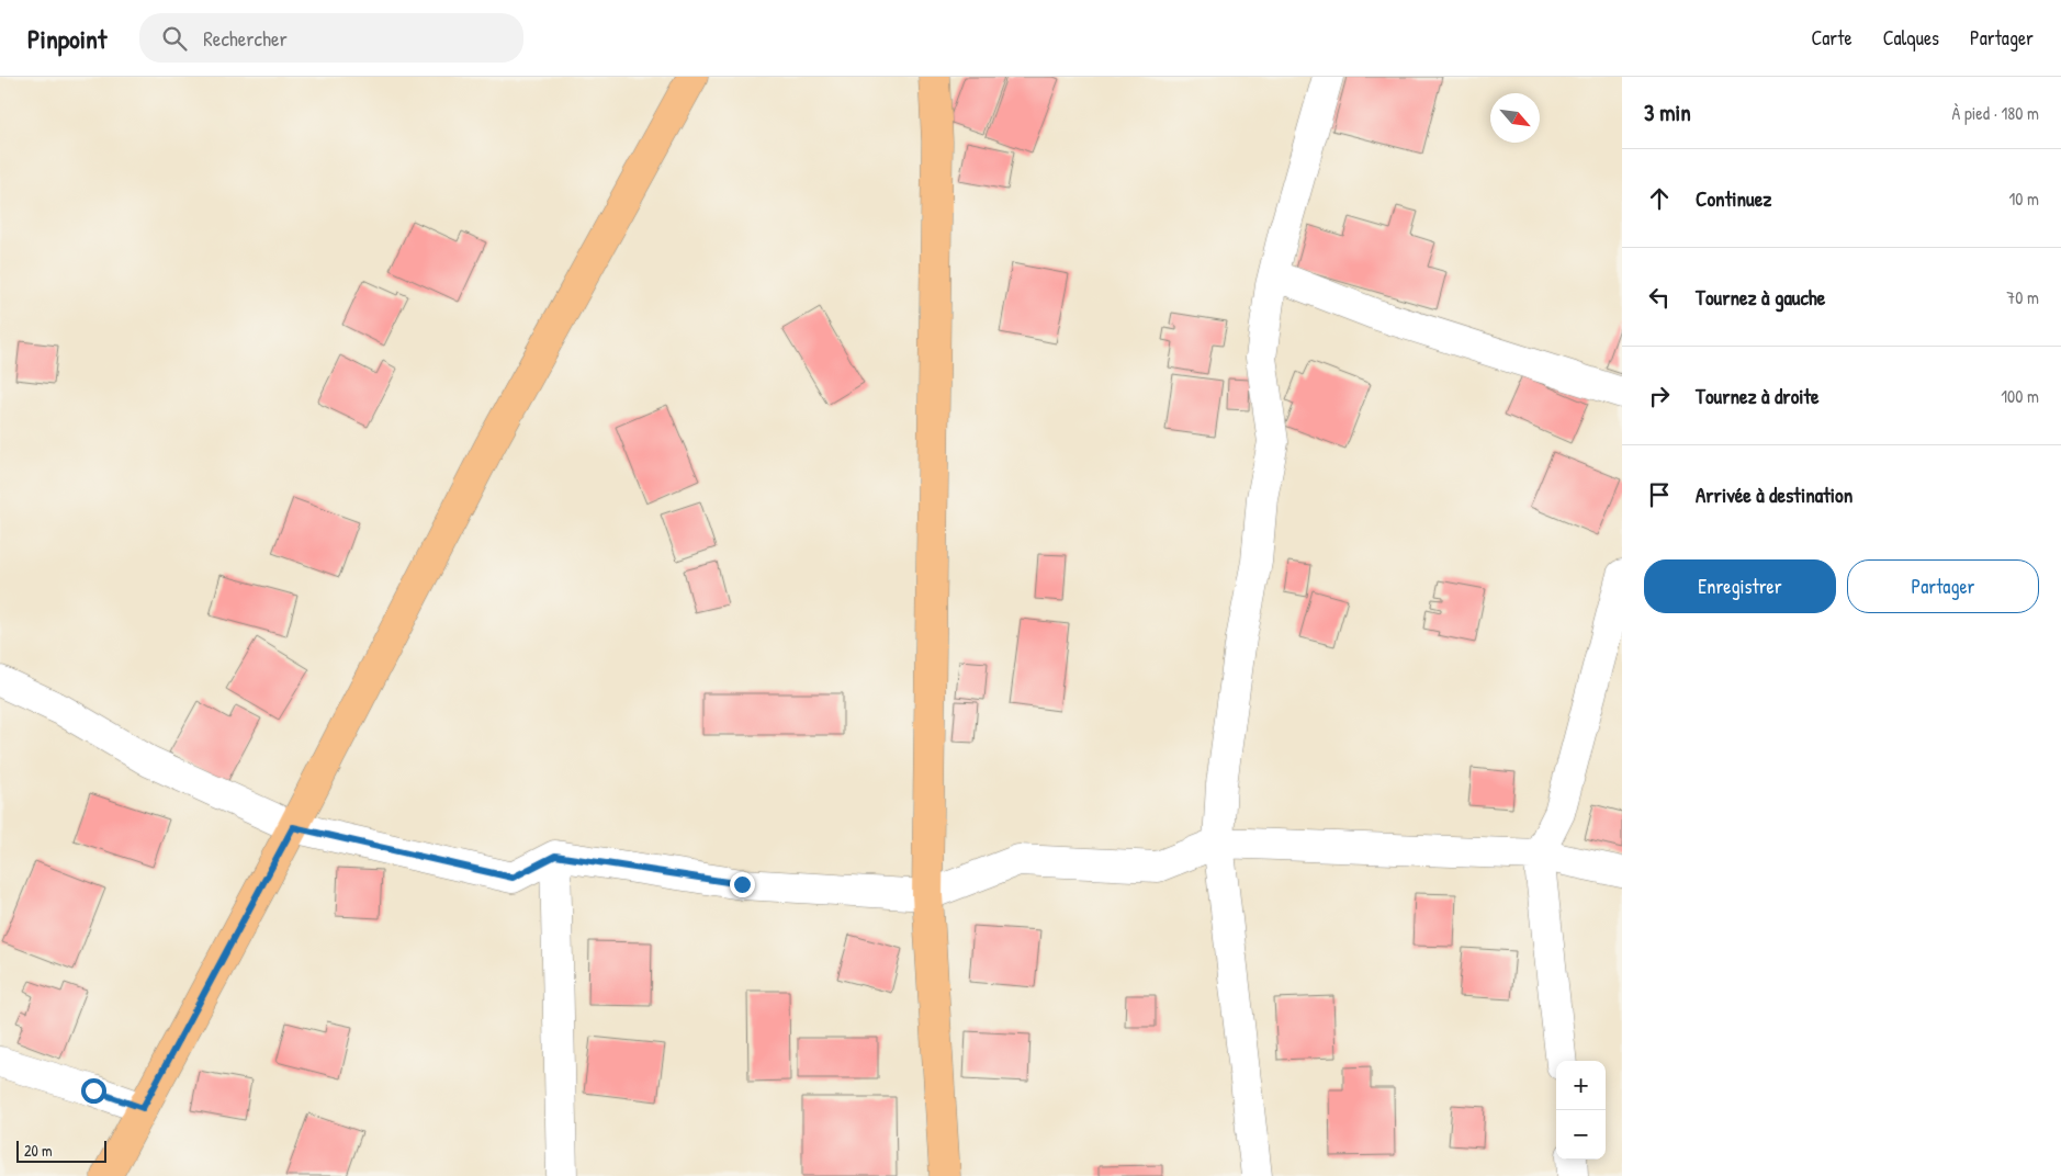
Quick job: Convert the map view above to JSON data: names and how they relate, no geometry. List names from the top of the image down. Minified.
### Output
{"scale_bar":"20 m","north":"bottom right","page":{"header":"Pinpoint","search":"Rechercher","nav":["Carte","Calques","Partager"],"heading":["3 min","À pied · 180 m"],"list":[["Continuez","10 m"],["Tournez à gauche","70 m"],["Tournez à droite","100 m"],"Arrivée à destination"],"buttons":["Enregistrer","Partager"],"map_buttons":["+","−"],"scale":"20 m"}}
